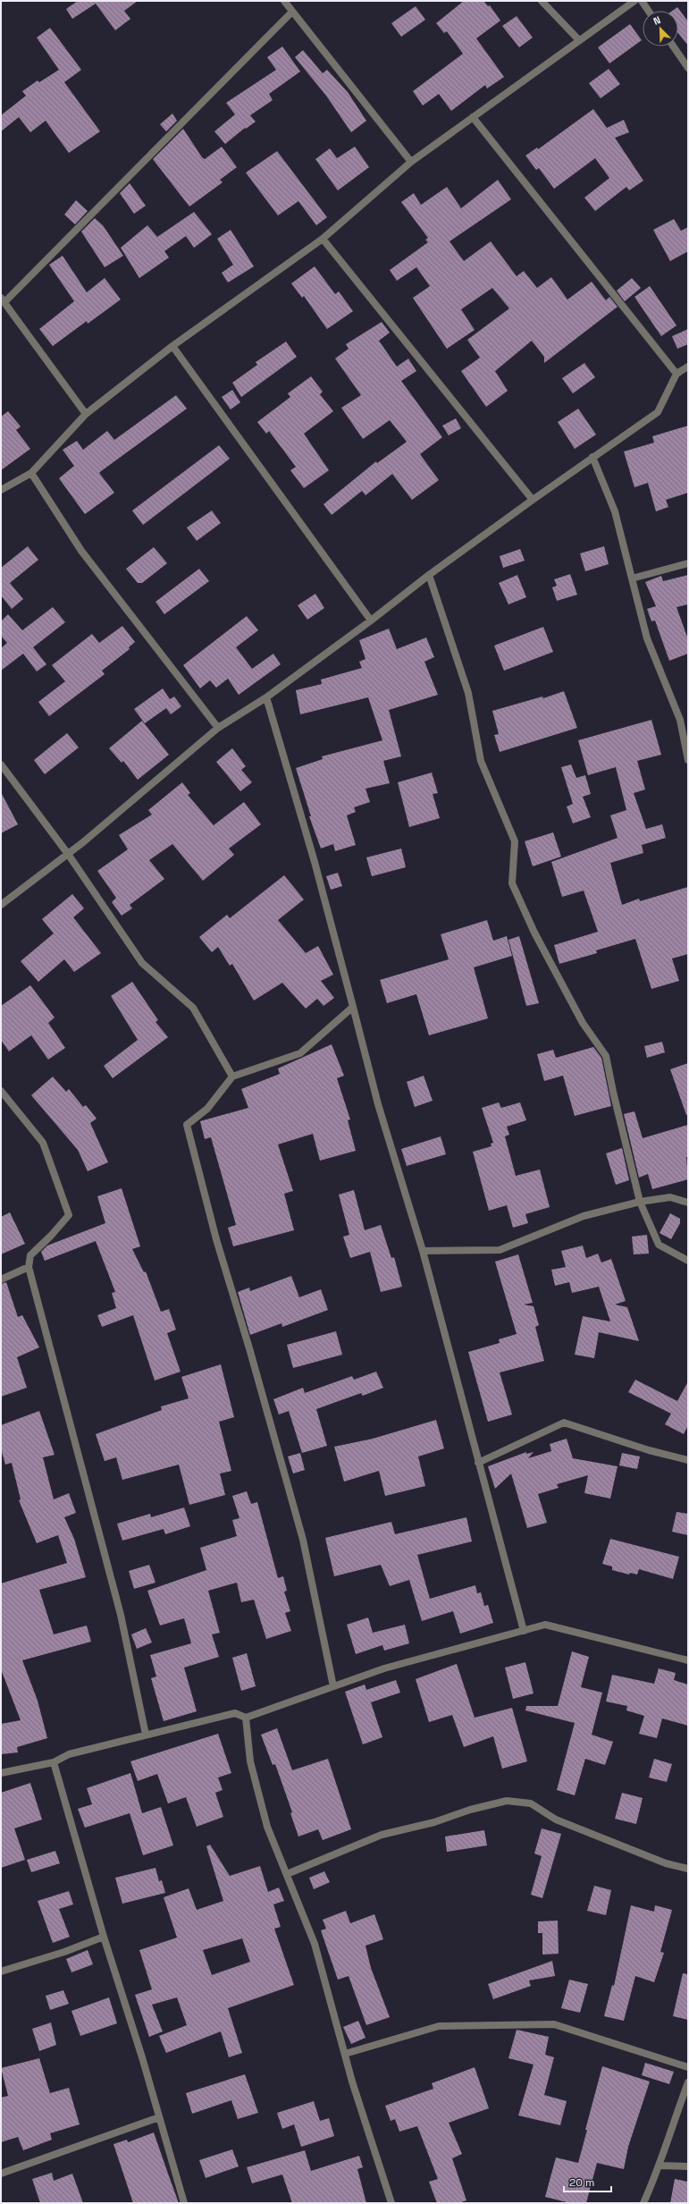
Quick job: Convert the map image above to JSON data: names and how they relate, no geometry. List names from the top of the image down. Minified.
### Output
{"scale_bar":"20 m","north":"top left"}
